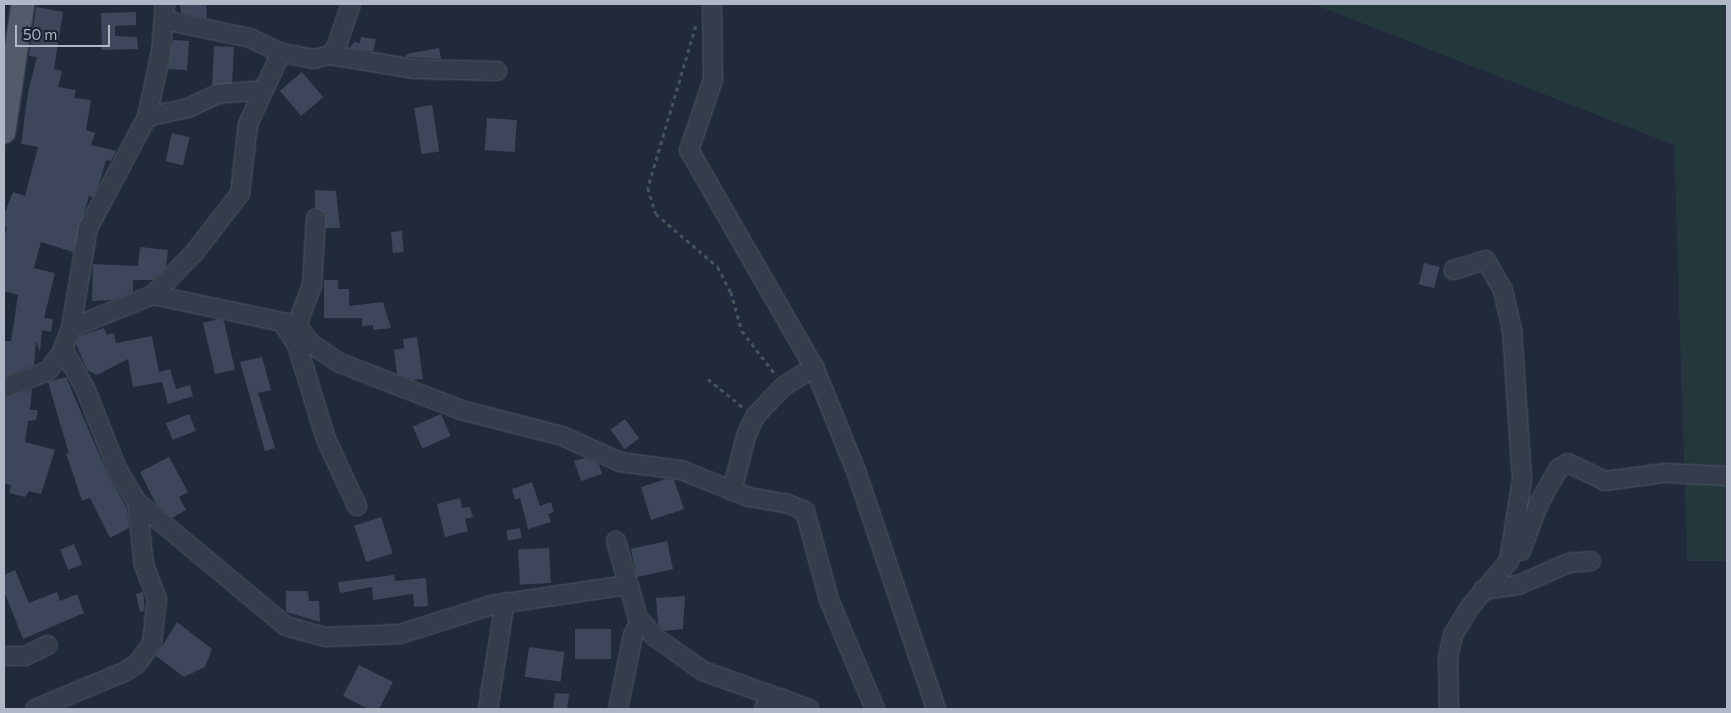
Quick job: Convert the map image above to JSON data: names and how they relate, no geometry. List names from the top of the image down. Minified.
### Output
{"scale_bar":"50 m"}
